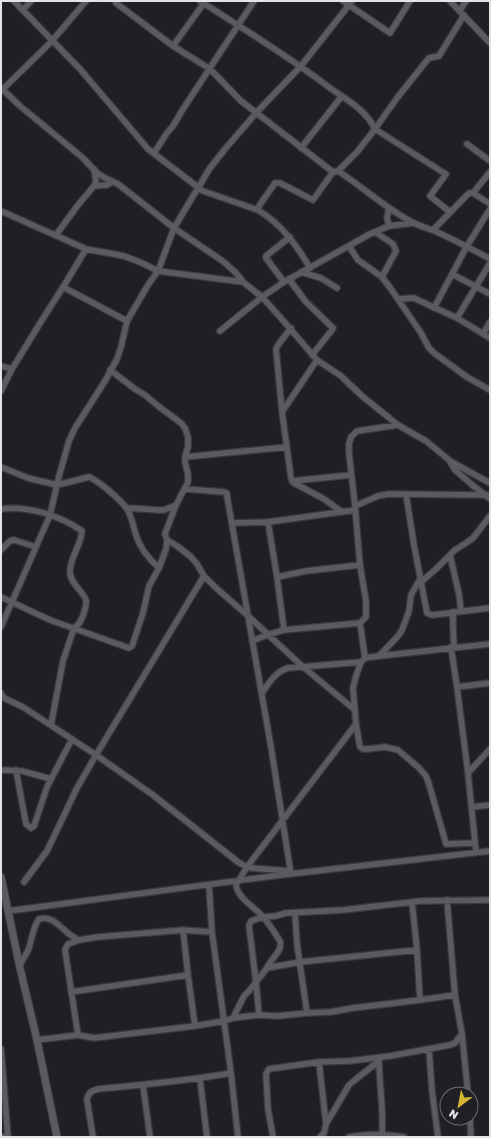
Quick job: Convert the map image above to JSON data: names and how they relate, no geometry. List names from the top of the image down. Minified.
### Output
{"north":"bottom left"}
